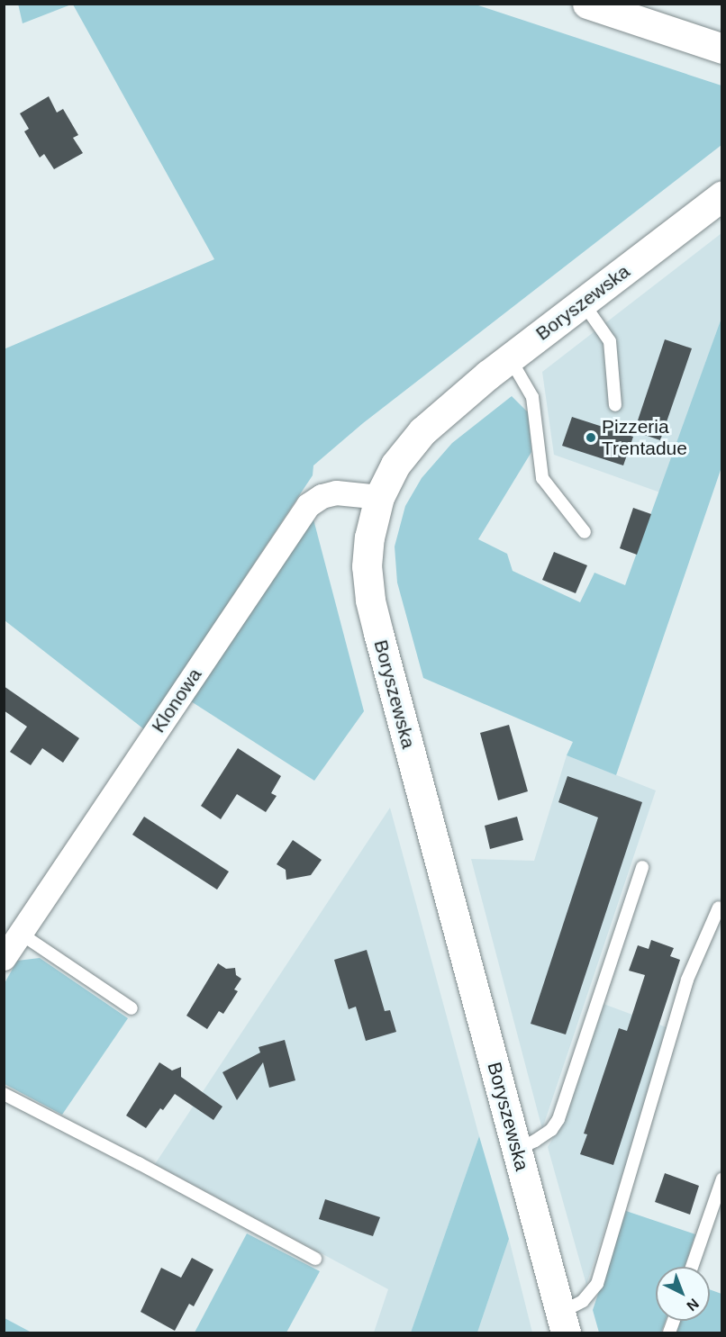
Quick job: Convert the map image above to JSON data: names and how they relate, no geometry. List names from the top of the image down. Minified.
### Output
{"streets":{"main road":["Boryszewska"],"street":["Klonowa"]},"crossings":[["Boryszewska","Klonowa"]],"places":["Pizzeria Trentadue"],"north":"bottom right"}
